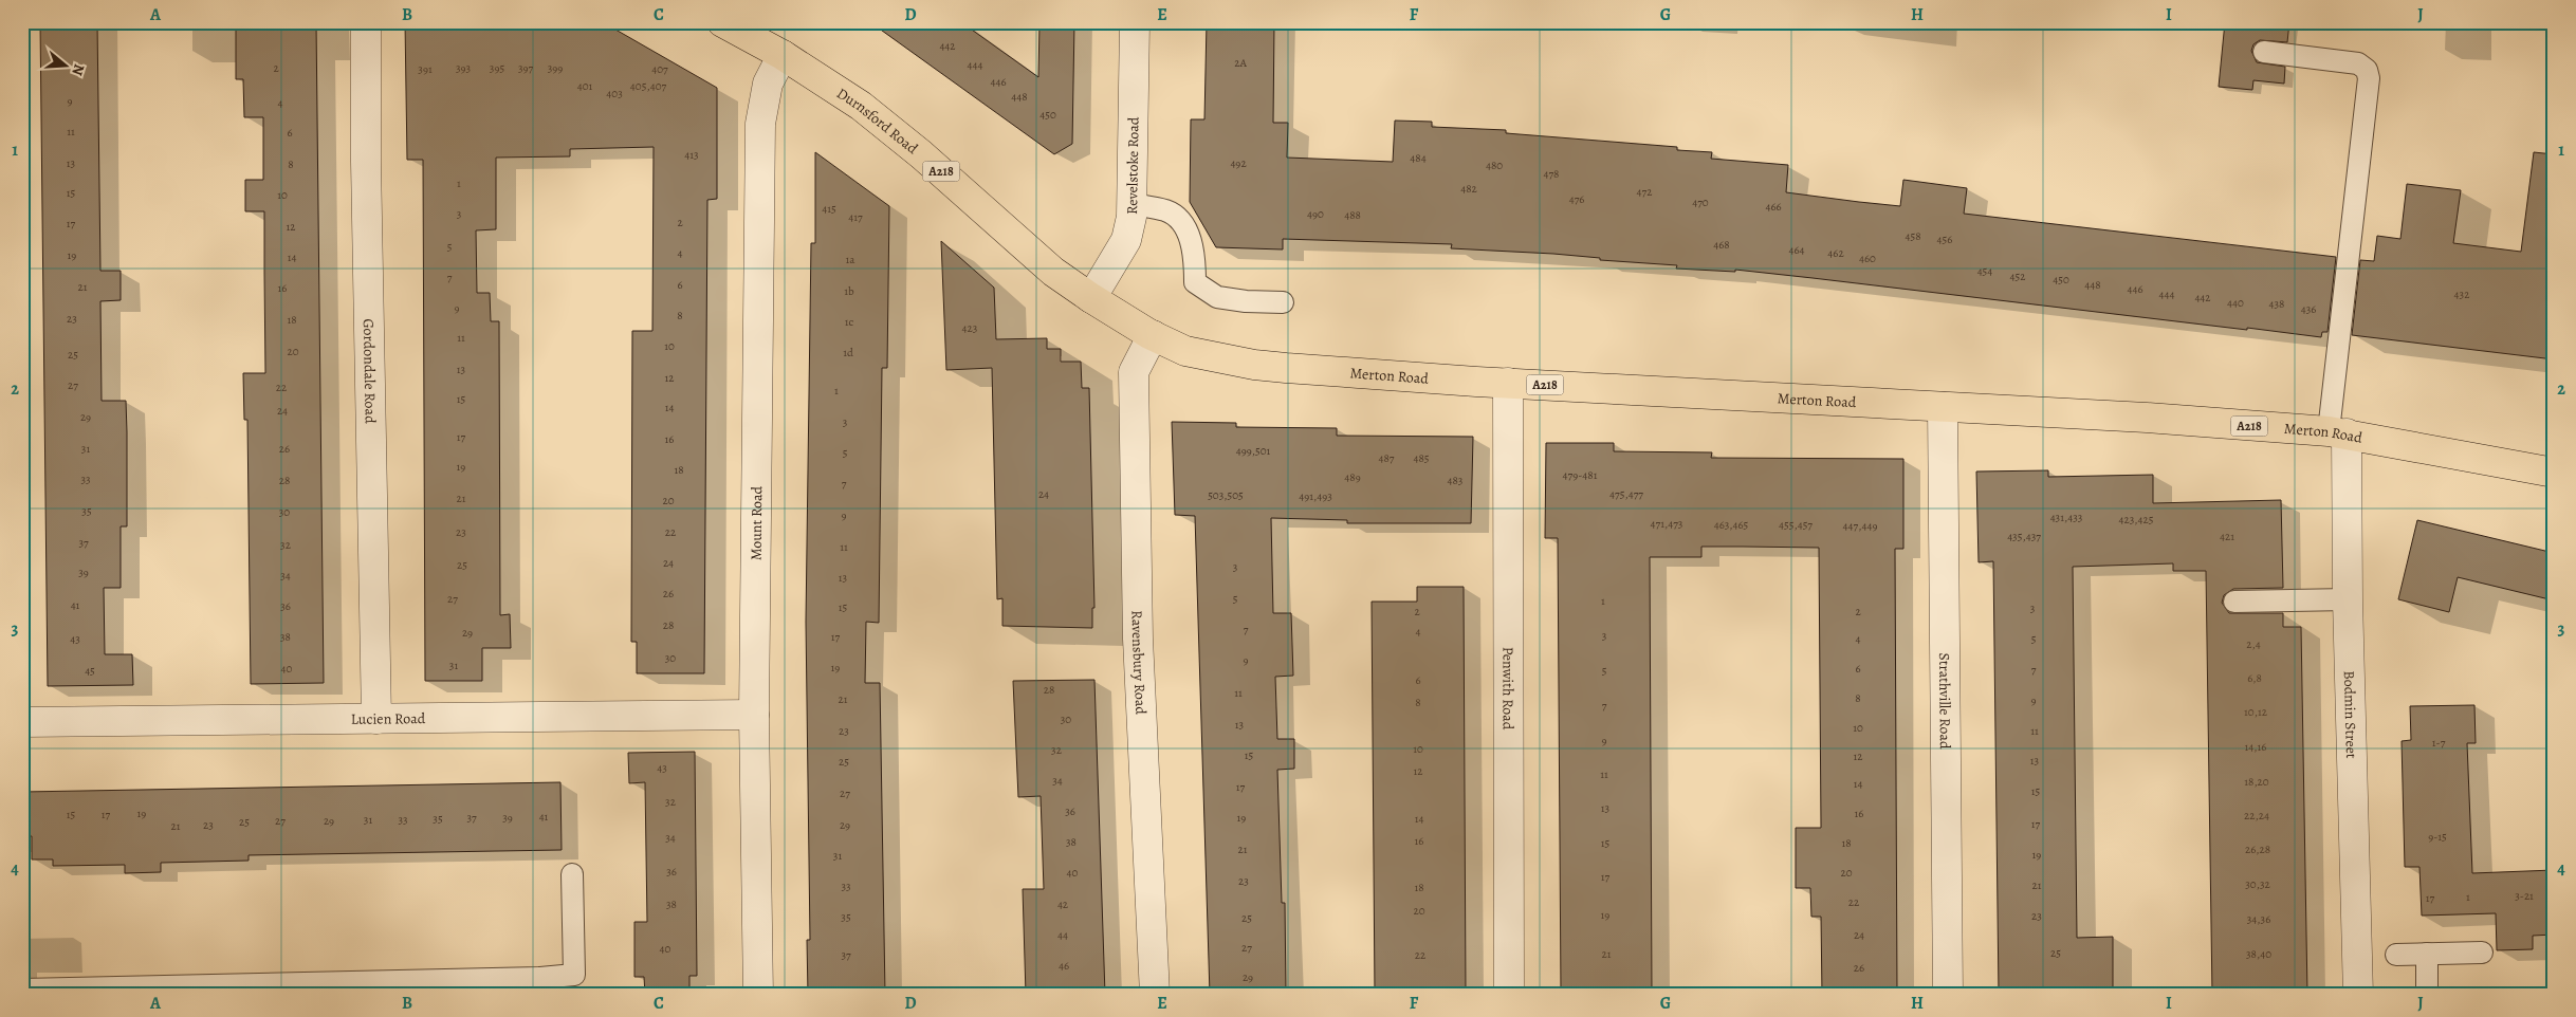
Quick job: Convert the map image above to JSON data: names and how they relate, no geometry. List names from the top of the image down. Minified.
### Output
{"streets":{"main road":["Durnsford Road","A218","Merton Road"],"street":["Revelstoke Road","Gordondale Road","Mount Road","Ravensbury Road","Penwith Road","Strathville Road","Bodmin Street","Lucien Road"]},"crossings":[["Durnsford Road","Revelstoke Road"],["Durnsford Road","Merton Road"],["Durnsford Road","Mount Road"],["Revelstoke Road","Merton Road"],["Gordondale Road","Lucien Road"],["Merton Road","Ravensbury Road"],["Merton Road","Penwith Road"],["Merton Road","Strathville Road"],["Merton Road","Bodmin Street"],["Mount Road","Lucien Road"]],"house_numbers":["442","2A","444","2","393","395","397","399","391","407","446","401","405,407","403","448","9","4","450","11","6","413","484","13","492","8","480","478","1","482","472","15","10","476","470","466","415","3","490","488","417","2","17","12","458","456","468","5","464","4","462","19","14","460","1a","454","452","7","450","6","448","21","16","446","1b","444","432","442","440","438","9","436","8","23","18","1c","423","11","10","20","1d","25","13","12","27","22","1","15","14","24","29","3","17","16","31","26","499,501","5","487","485","19","18","479-481","489","33","28","483","7","24","475,477","503,505","491,493","21","20","35","30","9","431,433","423,425","471,473","463,465","455,457","447,449","23","22","435,437","421","37","32","11","24","25","3","39","34","13","26","27","5","1","41","36","15","3","2","2","28","7","4","29","3","38","17","43","4","5","2,4","30","9","31","19","40","6","7","45","5","6,8","6","28","11","8","21","9","8","7","10,12","30","13","10","23","11","9","1-7","14,16","10","32","15","12","13","25","43","12","11","34","18,20","14","17","15","27","32","13","36","19","16","15","17","22,24","41","37","39","19","35","14","31","33","27","29","25","17","23","29","21","9-15","34","16","38","15","18","21","26,28","19","31","36","40","20","17","23","30,32","21","33","18","3-21","1","17","22","38","42","20","19","23","35","25","34,36","44","24","27","40","25","21","38,40","37","22","46","26","29"],"north":"right","grid":{"columns":["A","B","C","D","E","F","G","H","I","J"],"rows":["1","2","3","4"]}}
